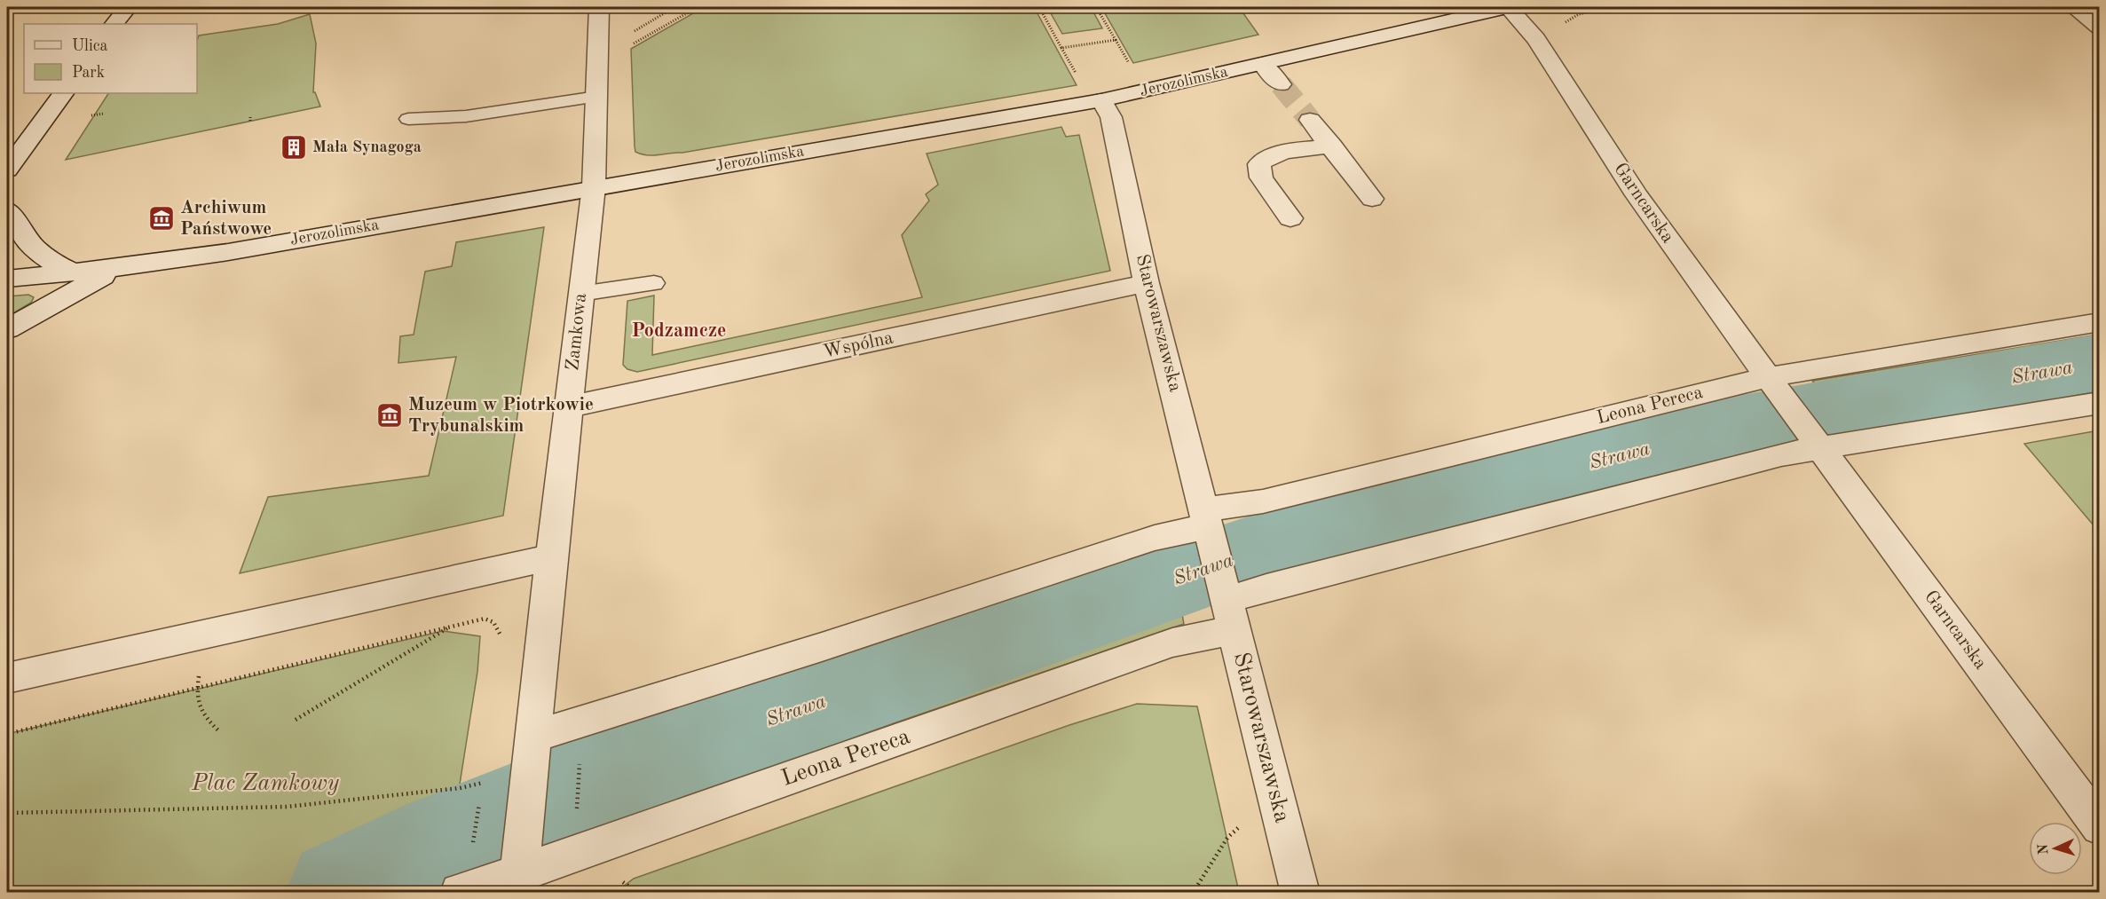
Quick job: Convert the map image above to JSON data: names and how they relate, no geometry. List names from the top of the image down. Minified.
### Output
{"streets":{"street":["Jerozolimska","Garncarska","Starowarszawska","Zamkowa","Wspólna","Leona Pereca"]},"crossings":[["Jerozolimska","Garncarska"],["Jerozolimska","Starowarszawska"],["Jerozolimska","Zamkowa"],["Garncarska","Leona Pereca"],["Starowarszawska","Wspólna"],["Starowarszawska","Leona Pereca"],["Zamkowa","Wspólna"],["Zamkowa","Leona Pereca"]],"districts":["Podzamcze"],"water":["Strawa"],"parks":["Plac Zamkowy"],"places":{"building":["Mała Synagoga"],"museum":["Archiwum Państwowe","Muzeum w Piotrkowie Trybunalskim"]},"legend":["Ulica","Park"],"north":"left"}
